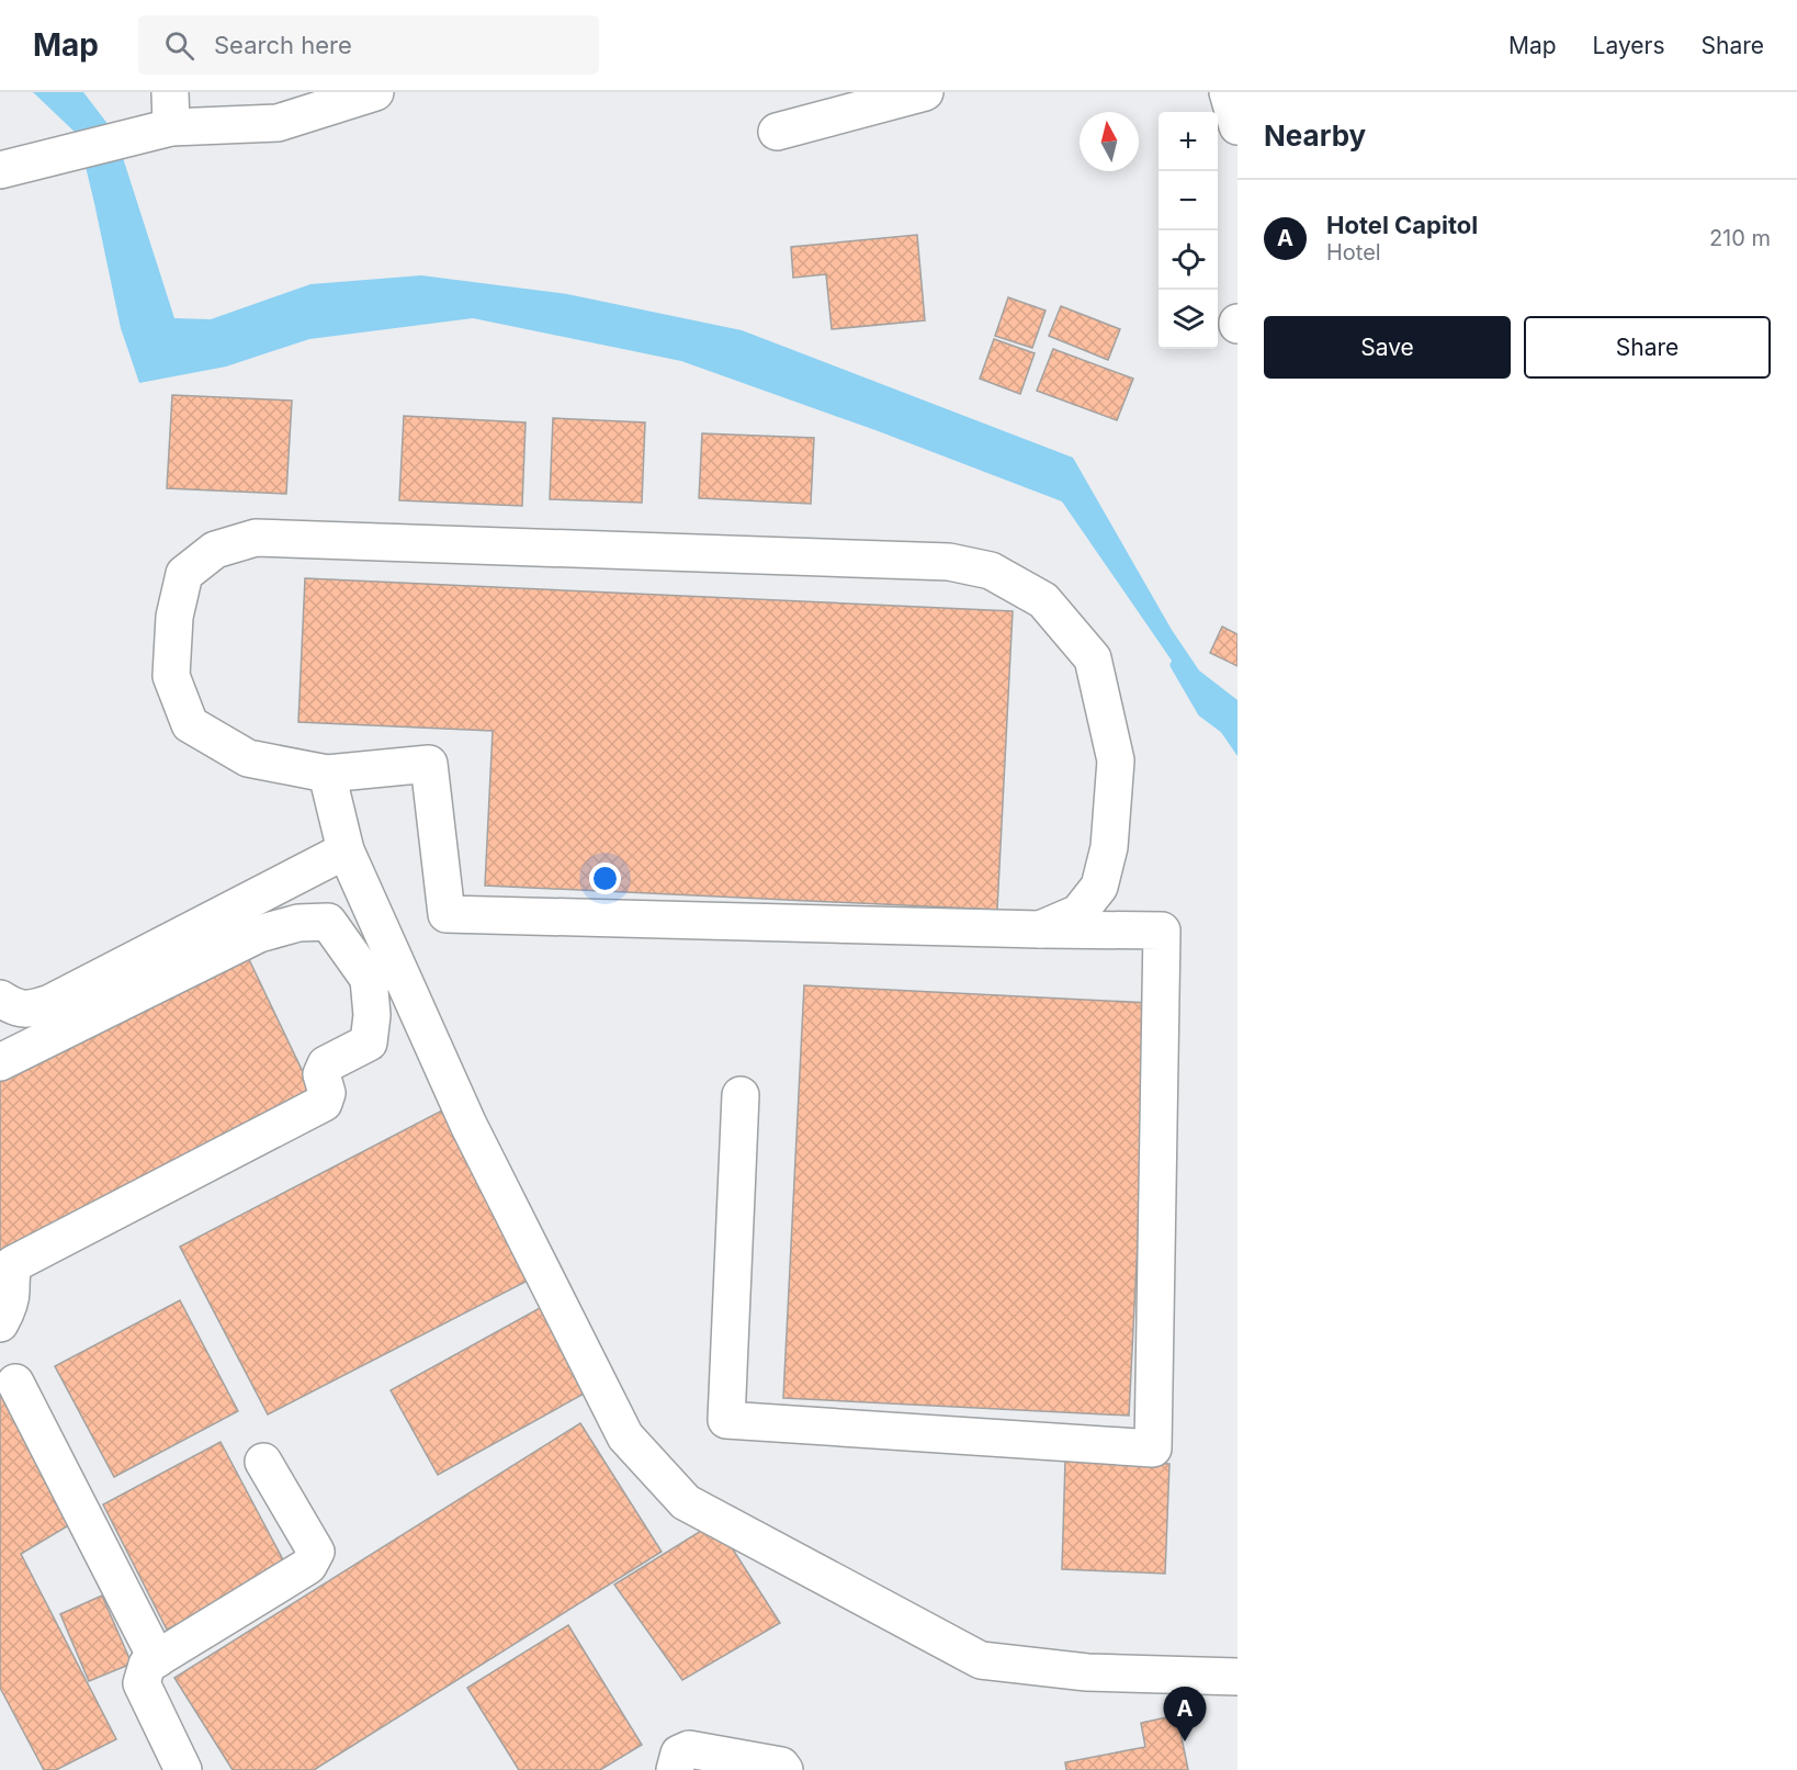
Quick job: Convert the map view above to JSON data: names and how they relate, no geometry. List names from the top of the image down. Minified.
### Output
{"north":"top","page":{"header":"Map","search":"Search here","nav":["Map","Layers","Share"],"heading":"Nearby","map_buttons":["+","−"],"list":[{"mark":"A","name":"Hotel Capitol","note":"Hotel","value":"210 m"}],"buttons":["Save","Share"],"pins":"A"}}
